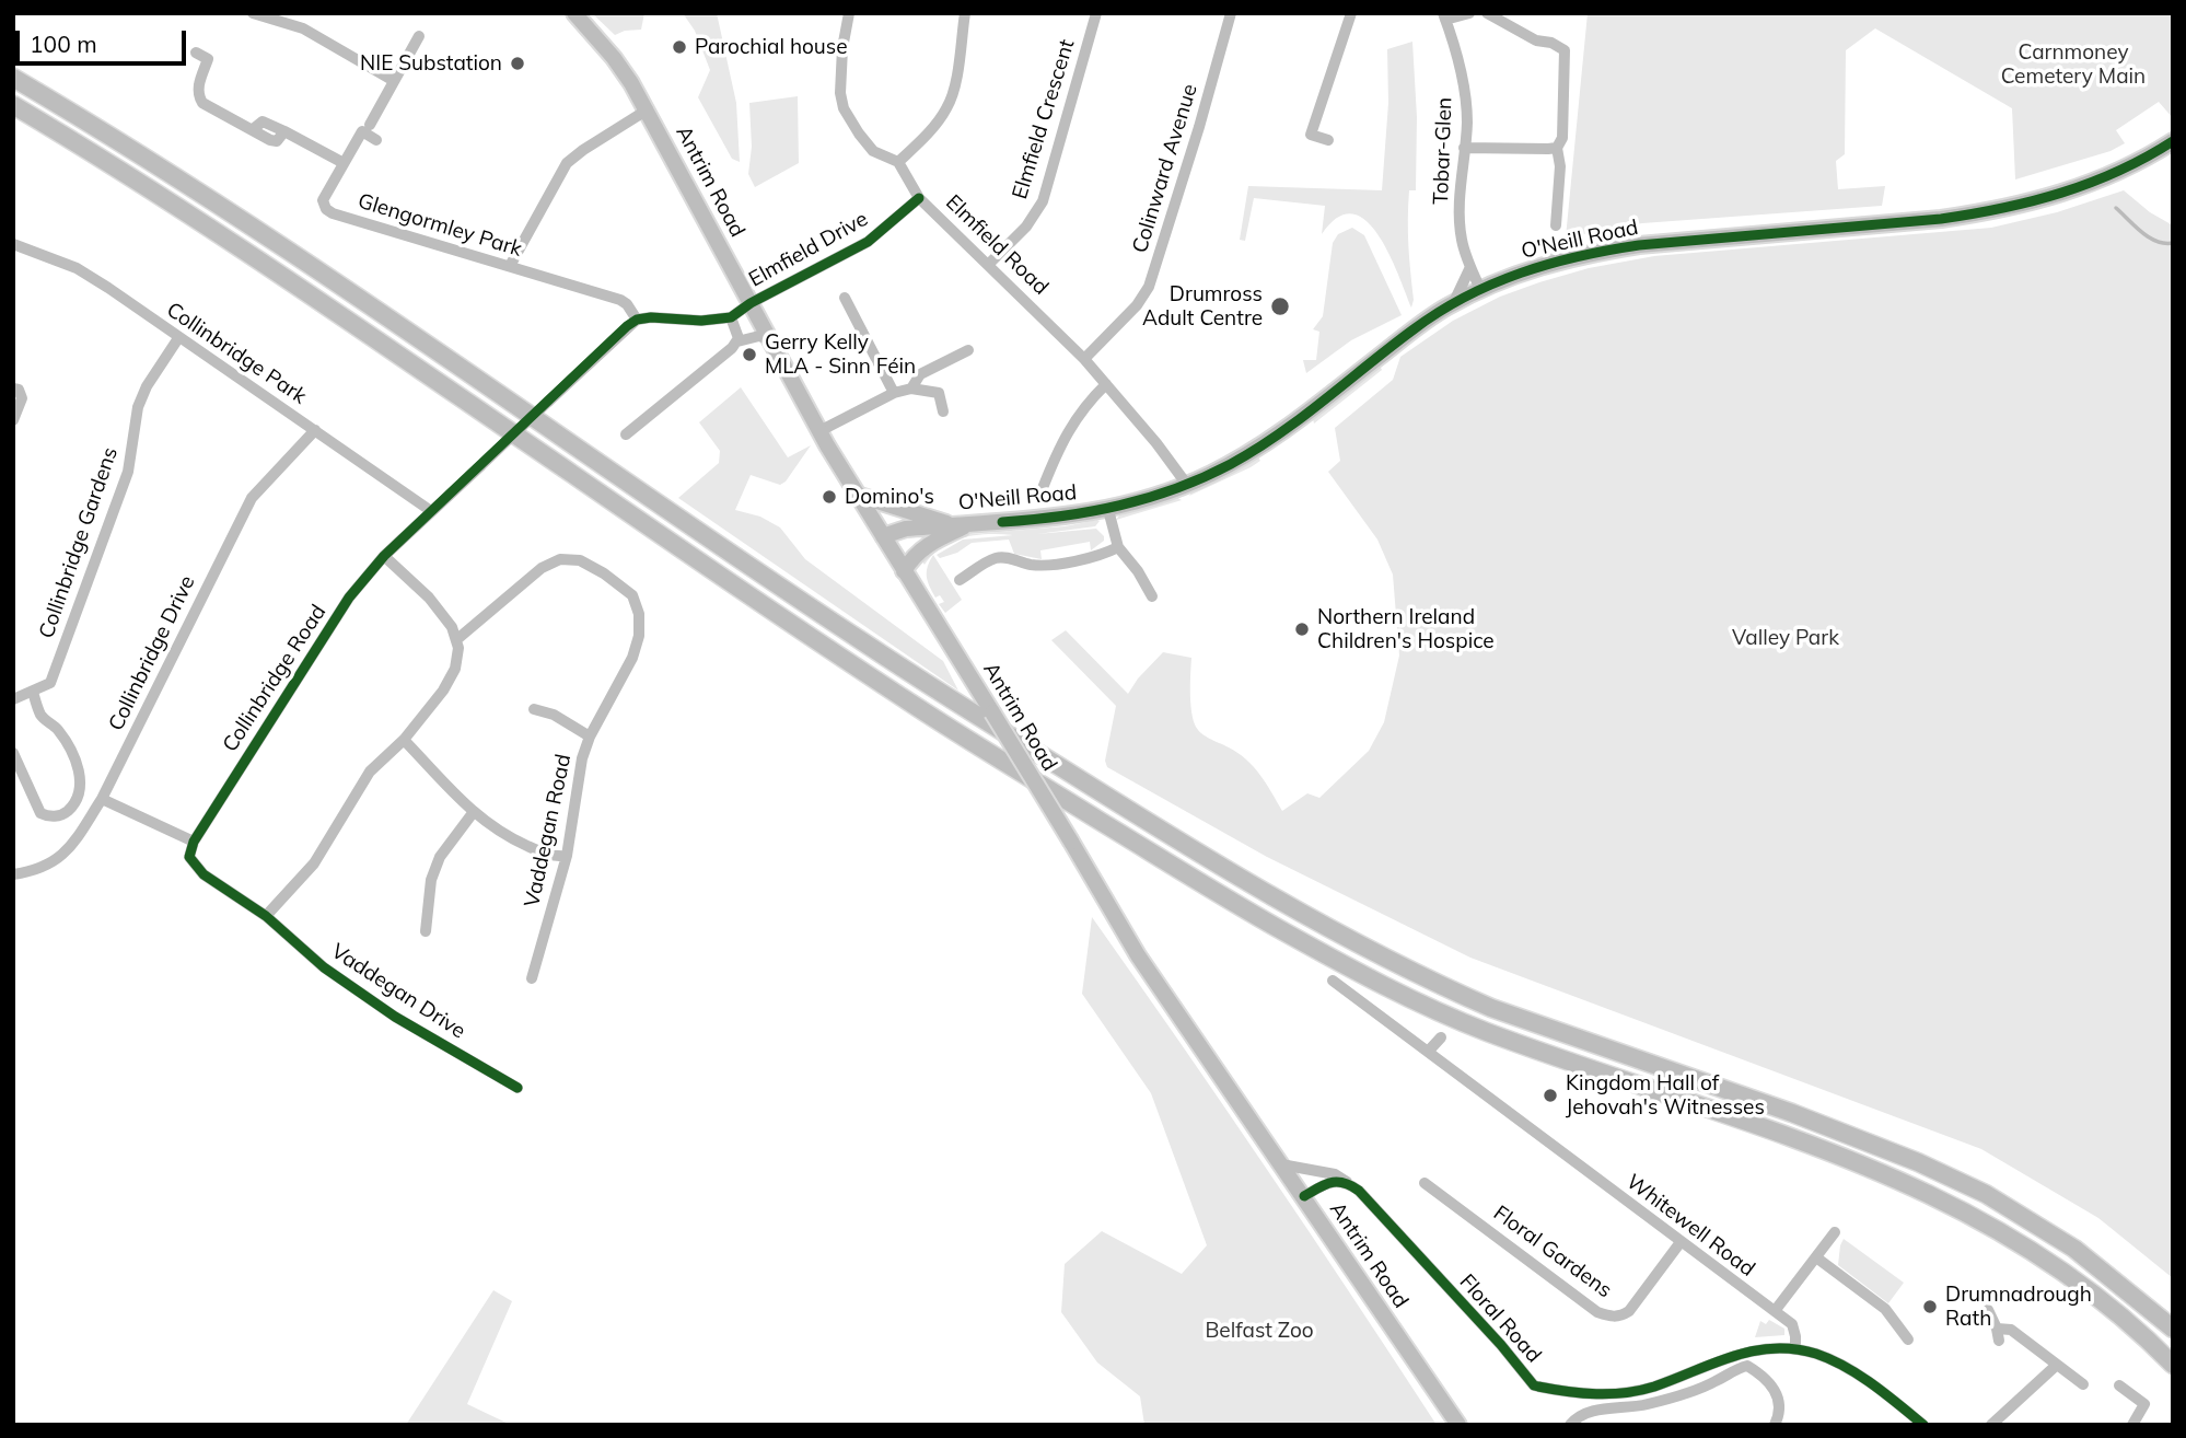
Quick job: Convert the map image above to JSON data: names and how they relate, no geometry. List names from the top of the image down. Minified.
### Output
{"streets":{"main road":["Antrim Road","O'Neill Road"],"street":["Elmfield Crescent","Tobar-Glen","Colinward Avenue","Glengormley Park","Elmfield Road","Elmfield Drive","Collinbridge Park","Collinbridge Gardens","Collinbridge Drive","Collinbridge Road","Vaddegan Road","Vaddegan Drive","Whitewell Road","Floral Gardens","Floral Road"]},"crossings":[["Elmfield Crescent","Elmfield Road"],["Tobar-Glen","O'Neill Road"],["Colinward Avenue","Elmfield Road"],["Antrim Road","O'Neill Road"],["Antrim Road","Elmfield Drive"],["Glengormley Park","Collinbridge Road"],["O'Neill Road","Elmfield Road"],["Elmfield Road","Elmfield Drive"],["Collinbridge Park","Collinbridge Gardens"],["Collinbridge Park","Collinbridge Drive"],["Collinbridge Park","Collinbridge Road"],["Whitewell Road","Floral Gardens"],["Whitewell Road","Floral Road"]],"parks":["Carnmoney Cemetery Main","Valley Park","Belfast Zoo"],"places":["Parochial house","NIE Substation","Drumross Adult Centre","Gerry Kelly MLA - Sinn Féin","Domino's","Northern Ireland Children's Hospice","Kingdom Hall of Jehovah's Witnesses","Drumnadrough Rath"],"scale_bar":"100 m"}
